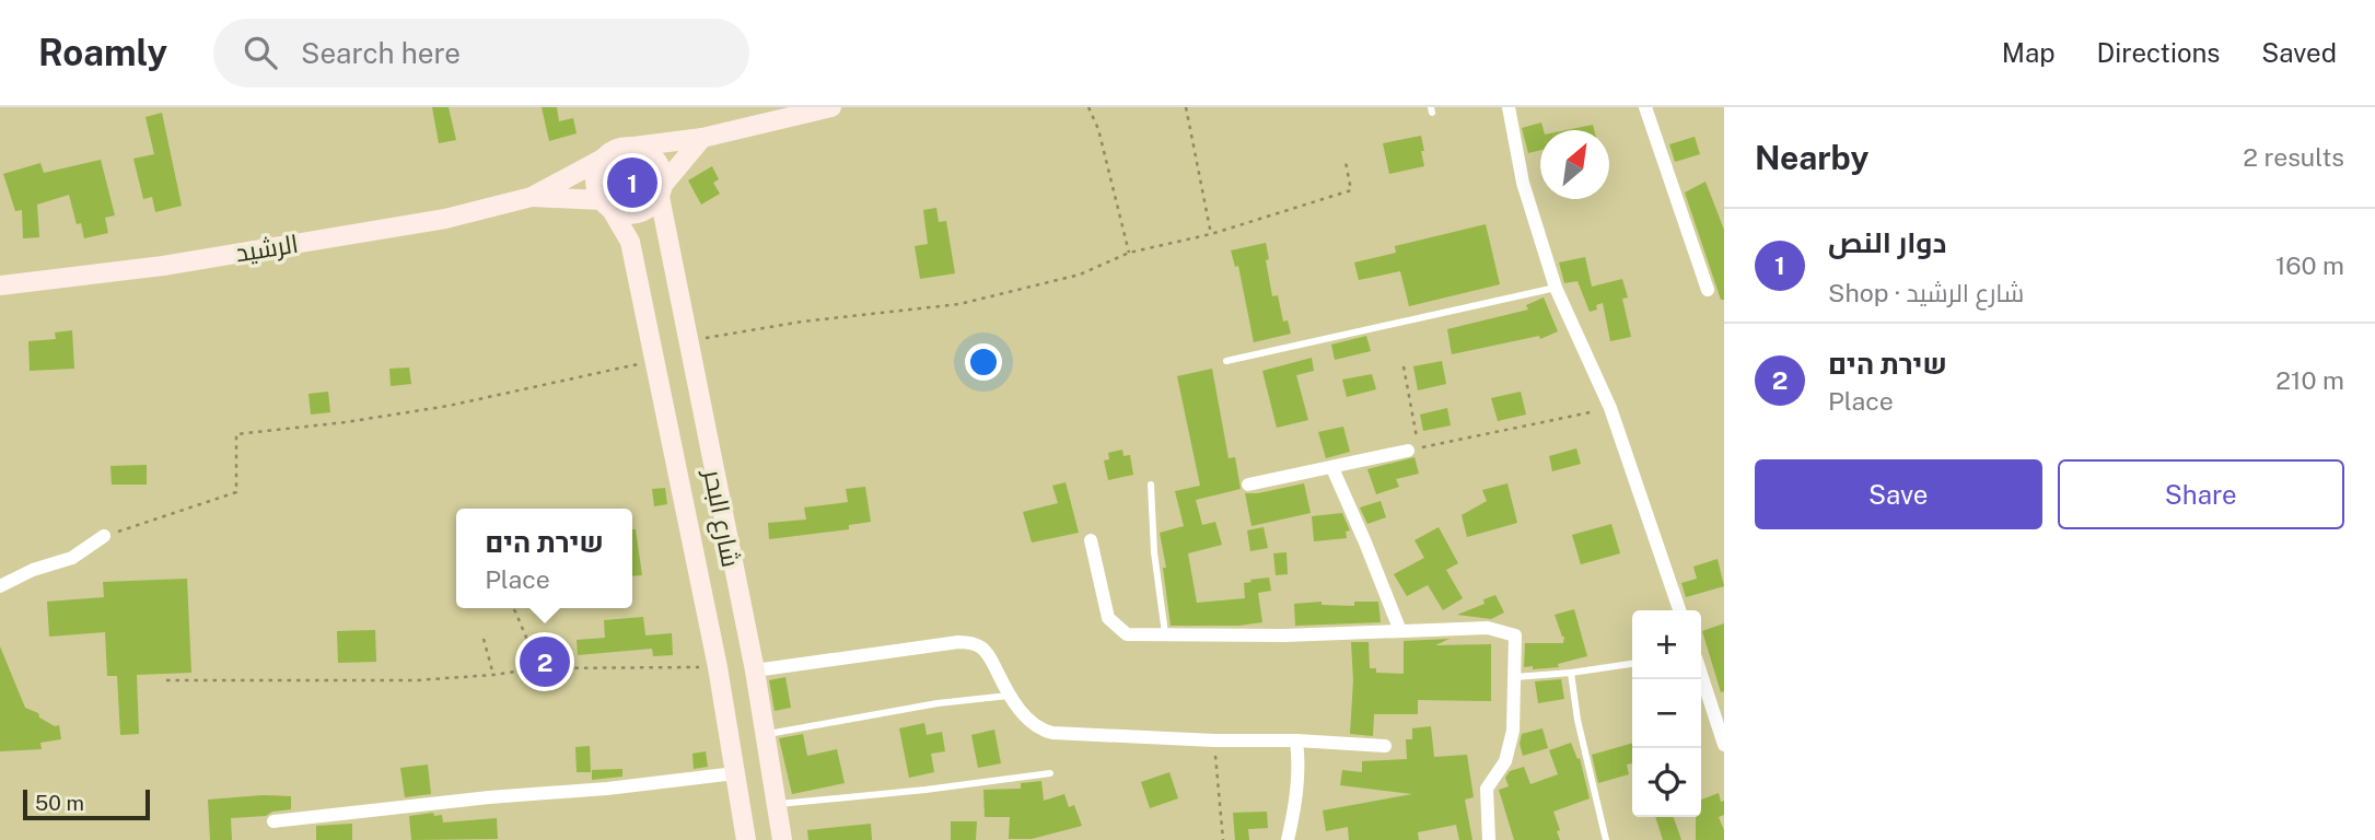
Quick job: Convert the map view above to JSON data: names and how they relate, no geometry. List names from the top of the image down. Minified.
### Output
{"streets":{"main road":["الرشيد","شارع البحر"]},"crossings":[["الرشيد","شارع البحر"]],"scale_bar":"50 m","north":"top right","page":{"header":"Roamly","search":"Search here","nav":["Map","Directions","Saved"],"heading":["Nearby","2 results"],"pins":["1","2"],"list":[{"mark":"1","name":"دوار النص","note":"Shop · شارع الرشيد","value":"160 m"},{"mark":"2","name":"שירת הים","note":"Place","value":"210 m"}],"buttons":["Save","Share"],"popup":["שירת הים","Place"],"map_buttons":["+","−"],"scale":"50 m"}}
